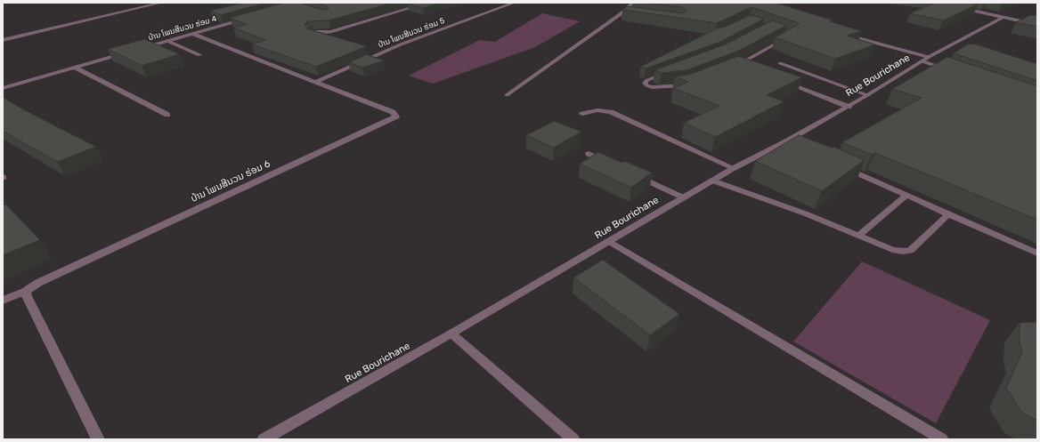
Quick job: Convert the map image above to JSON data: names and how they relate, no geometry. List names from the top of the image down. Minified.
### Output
{"streets":{"street":["ບ້ານ ໂພນສີນວນ ຮ່ອມ 4","ບ້ານ ໂພນສີນວນ ຮ່ອມ 5","Rue Bourichane","ບ້ານ ໂພນສີນວນ ຮ່ອມ 6"]},"crossings":[["ບ້ານ ໂພນສີນວນ ຮ່ອມ 4","ບ້ານ ໂພນສີນວນ ຮ່ອມ 6"],["ບ້ານ ໂພນສີນວນ ຮ່ອມ 5","ບ້ານ ໂພນສີນວນ ຮ່ອມ 6"]]}
